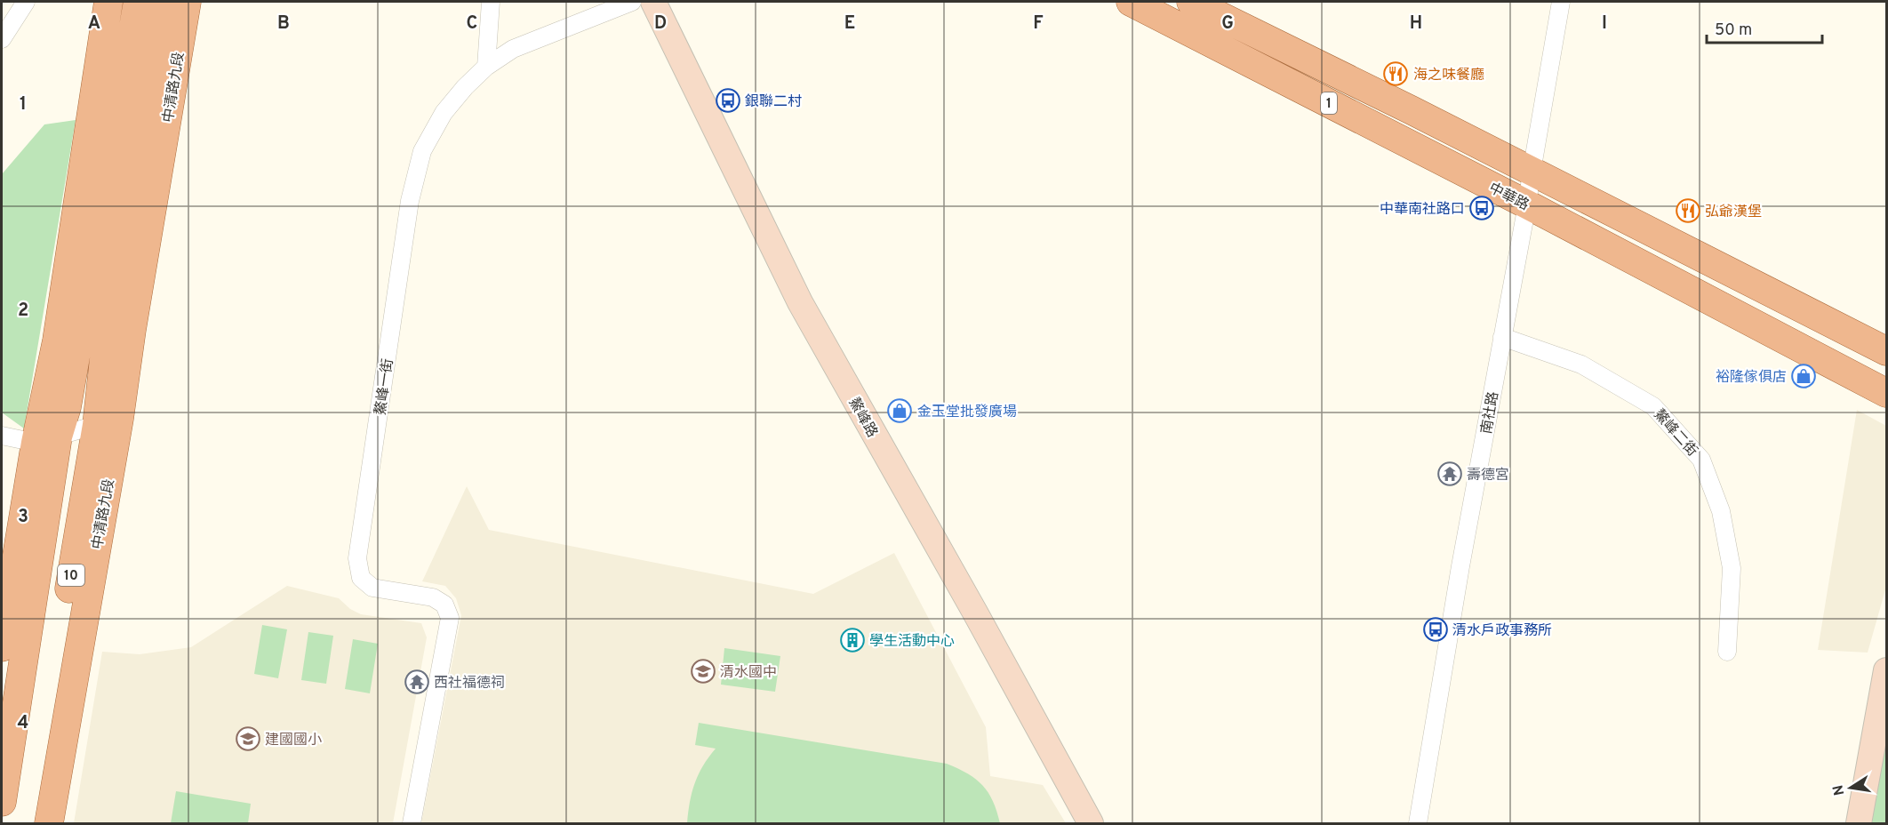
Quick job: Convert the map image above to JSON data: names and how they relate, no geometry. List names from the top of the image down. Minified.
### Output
{"streets":{"main road":["中清路九段","1","中華路","10"],"street":["鰲峰一街","南社路","鰲峰路","鰲峰二街"]},"crossings":[["中清路九段","10"],["1","南社路"],["中華路","南社路"],["南社路","鰲峰二街"]],"places":{"restaurant":["海之味餐廳","弘爺漢堡"],"bus stop":["銀聯二村","中華南社路口","清水戶政事務所"],"shop":["裕隆傢俱店","金玉堂批發廣場"],"temple":["壽德宮","西社福德祠"],"building":["學生活動中心"],"school or university":["清水國中","建國國小"]},"scale_bar":"50 m","north":"left","grid":{"columns":["A","B","C","D","E","F","G","H","I"],"rows":["1","2","3","4"]}}
